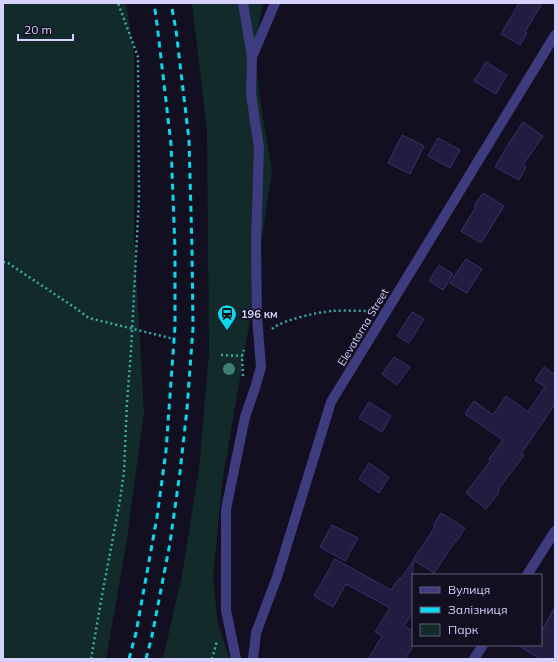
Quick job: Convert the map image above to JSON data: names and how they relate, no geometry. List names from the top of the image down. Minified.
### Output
{"streets":{"street":["Elevatorna Street"]},"places":{"station":["196 км"]},"legend":["Вулиця","Залізниця","Парк"],"scale_bar":"20 m"}
